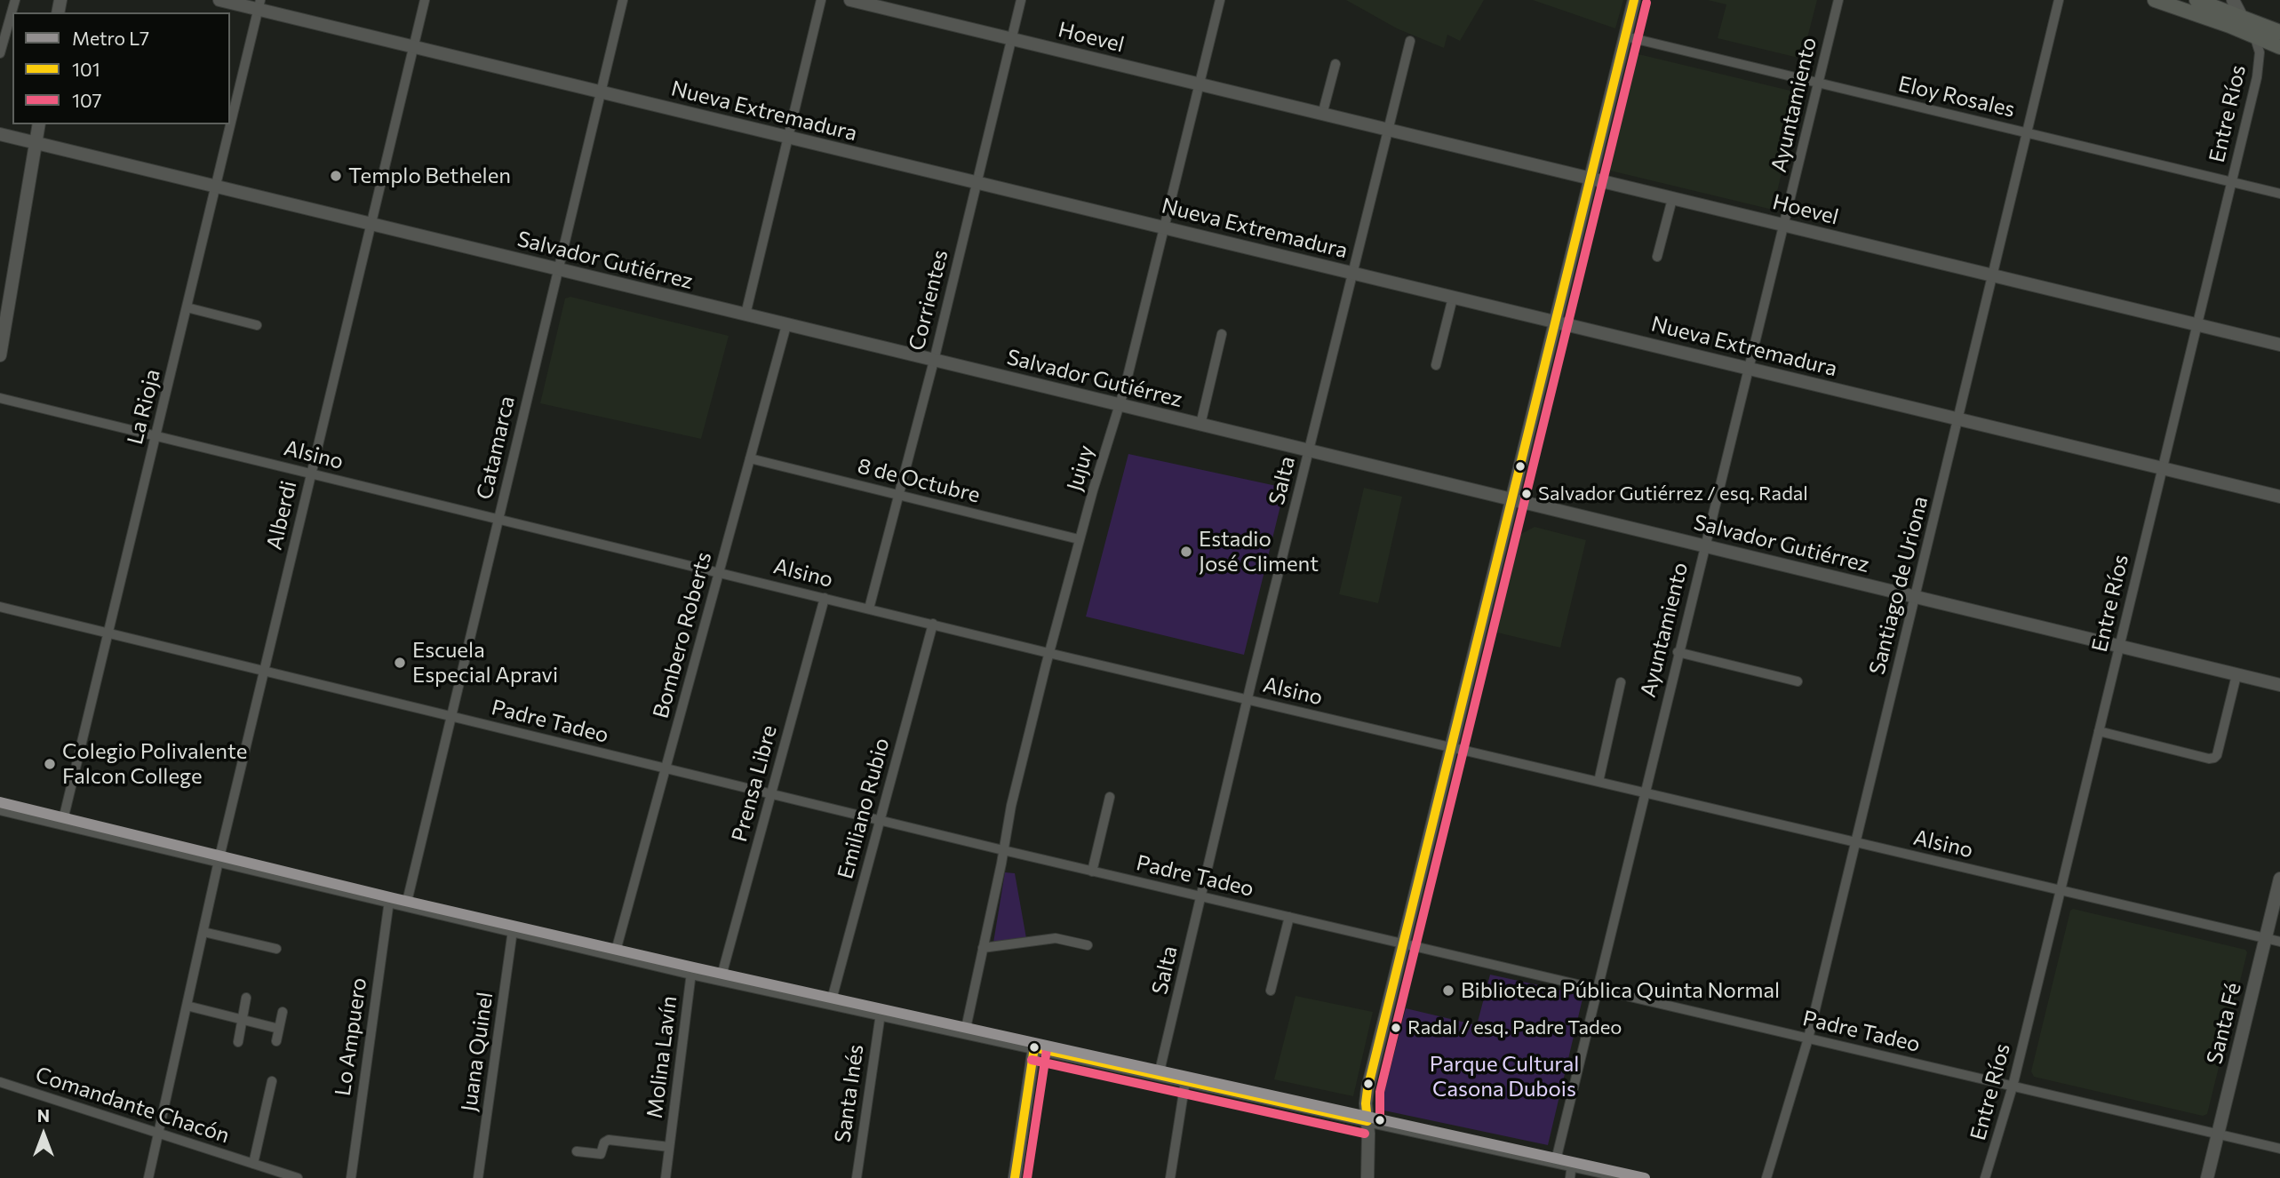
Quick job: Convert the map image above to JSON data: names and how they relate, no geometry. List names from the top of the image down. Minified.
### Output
{"streets":{"main road":["Hoevel","Nueva Extremadura","Salvador Gutiérrez","Santa Fé"],"street":["Eloy Rosales","Ayuntamiento","Entre Ríos","Corrientes","La Rioja","Catamarca","Alsino","Jujuy","8 de Octubre","Salta","Alberdi","Santiago de Uriona","Bombero Roberts","Padre Tadeo","Prensa Libre","Emiliano Rubio","Lo Ampuero","Juana Quinel","Molina Lavín","Santa Inés","Comandante Chacón"]},"crossings":[["Hoevel","Ayuntamiento"],["Hoevel","Entre Ríos"],["Hoevel","Corrientes"],["Hoevel","Jujuy"],["Hoevel","Salta"],["Hoevel","Santiago de Uriona"],["Eloy Rosales","Ayuntamiento"],["Eloy Rosales","Entre Ríos"],["Eloy Rosales","Santiago de Uriona"],["Ayuntamiento","Nueva Extremadura"],["Ayuntamiento","Salvador Gutiérrez"],["Ayuntamiento","Alsino"],["Ayuntamiento","Padre Tadeo"],["Nueva Extremadura","Entre Ríos"],["Nueva Extremadura","Corrientes"],["Nueva Extremadura","La Rioja"],["Nueva Extremadura","Catamarca"],["Nueva Extremadura","Jujuy"],["Nueva Extremadura","Salta"],["Nueva Extremadura","Alberdi"],["Nueva Extremadura","Santiago de Uriona"],["Entre Ríos","Salvador Gutiérrez"],["Entre Ríos","Alsino"],["Entre Ríos","Padre Tadeo"],["Salvador Gutiérrez","Corrientes"],["Salvador Gutiérrez","La Rioja"],["Salvador Gutiérrez","Catamarca"],["Salvador Gutiérrez","Jujuy"],["Salvador Gutiérrez","Salta"],["Salvador Gutiérrez","Alberdi"],["Salvador Gutiérrez","Santiago de Uriona"],["Salvador Gutiérrez","Bombero Roberts"],["Corrientes","Alsino"],["Corrientes","8 de Octubre"],["La Rioja","Alsino"],["La Rioja","Padre Tadeo"],["Catamarca","Alsino"],["Catamarca","Padre Tadeo"],["Alsino","Jujuy"],["Alsino","Salta"],["Alsino","Alberdi"],["Alsino","Santiago de Uriona"],["Alsino","Bombero Roberts"],["Alsino","Prensa Libre"],["Alsino","Emiliano Rubio"],["Alsino","Santa Fé"],["Jujuy","8 de Octubre"],["Jujuy","Padre Tadeo"],["8 de Octubre","Bombero Roberts"],["Salta","Padre Tadeo"],["Alberdi","Padre Tadeo"],["Alberdi","Comandante Chacón"],["Santiago de Uriona","Padre Tadeo"],["Bombero Roberts","Padre Tadeo"],["Padre Tadeo","Prensa Libre"],["Padre Tadeo","Emiliano Rubio"],["Padre Tadeo","Santa Fé"]],"parks":["Parque Cultural Casona Dubois"],"places":["Templo Bethelen","Salvador Gutiérrez / esq. Radal","Estadio José Climent","Escuela Especial Apravi","Colegio Polivalente Falcon College","Biblioteca Pública Quinta Normal","Radal / esq. Padre Tadeo"],"lines":["transit line 101","transit line 107","metro line L7"],"legend":["Metro L7","101","107"],"north":"top"}
